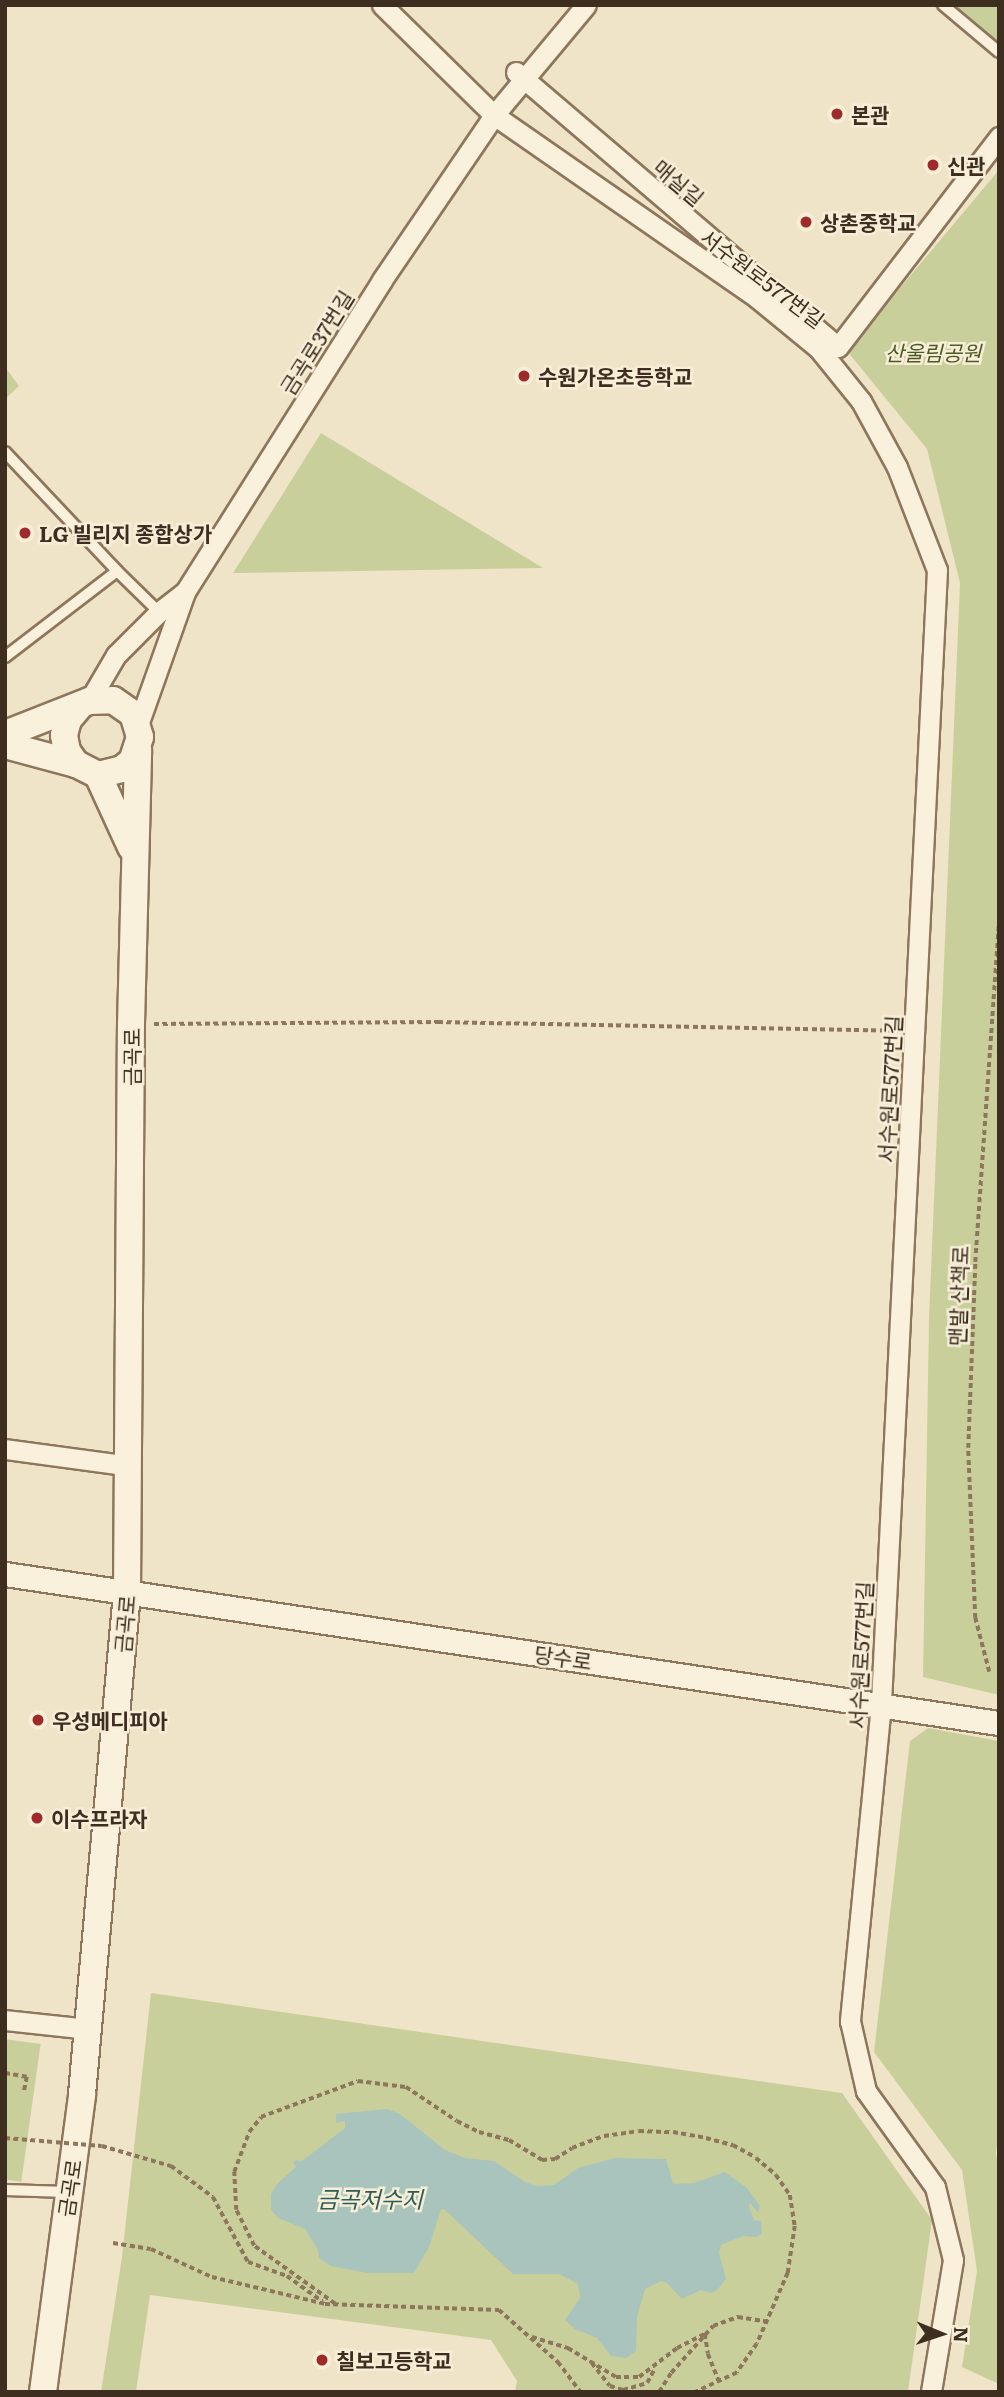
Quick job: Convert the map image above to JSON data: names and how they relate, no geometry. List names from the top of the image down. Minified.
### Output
{"streets":{"main road":["금곡로"],"street":["매실길","서수원로577번길","금곡로37번길","당수로"],"path":["맨발 산책로"]},"crossings":[["매실길","서수원로577번길"],["매실길","금곡로37번길"],["서수원로577번길","금곡로37번길"],["서수원로577번길","당수로"],["금곡로37번길","금곡로"],["금곡로","당수로"]],"water":["금곡저수지"],"parks":["산울림공원"],"places":["본관","신관","상촌중학교","수원가온초등학교","LG 빌리지 종합상가","우성메디피아","이수프라자","칠보고등학교"],"north":"right"}
